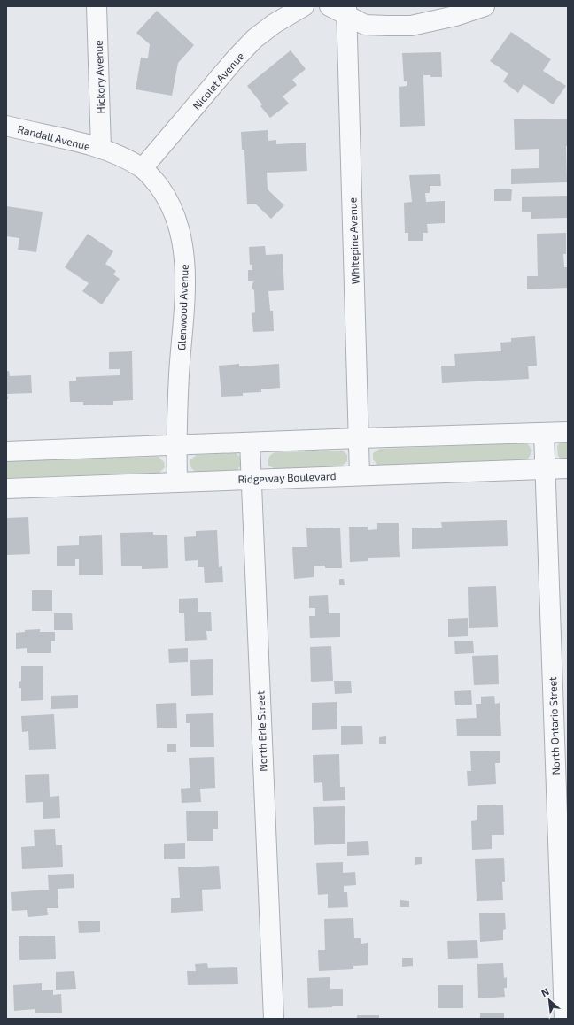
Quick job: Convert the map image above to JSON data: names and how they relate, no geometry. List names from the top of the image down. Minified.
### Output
{"streets":{"street":["Hickory Avenue","Nicolet Avenue","Randall Avenue","Whitepine Avenue","Glenwood Avenue","Ridgeway Boulevard","North Ontario Street","North Erie Street"]},"crossings":[["Hickory Avenue","Randall Avenue"],["Hickory Avenue","Glenwood Avenue"],["Nicolet Avenue","Glenwood Avenue"],["Randall Avenue","Glenwood Avenue"],["Whitepine Avenue","Ridgeway Boulevard"],["Glenwood Avenue","Ridgeway Boulevard"],["Ridgeway Boulevard","North Ontario Street"],["Ridgeway Boulevard","North Erie Street"]],"north":"top left"}
